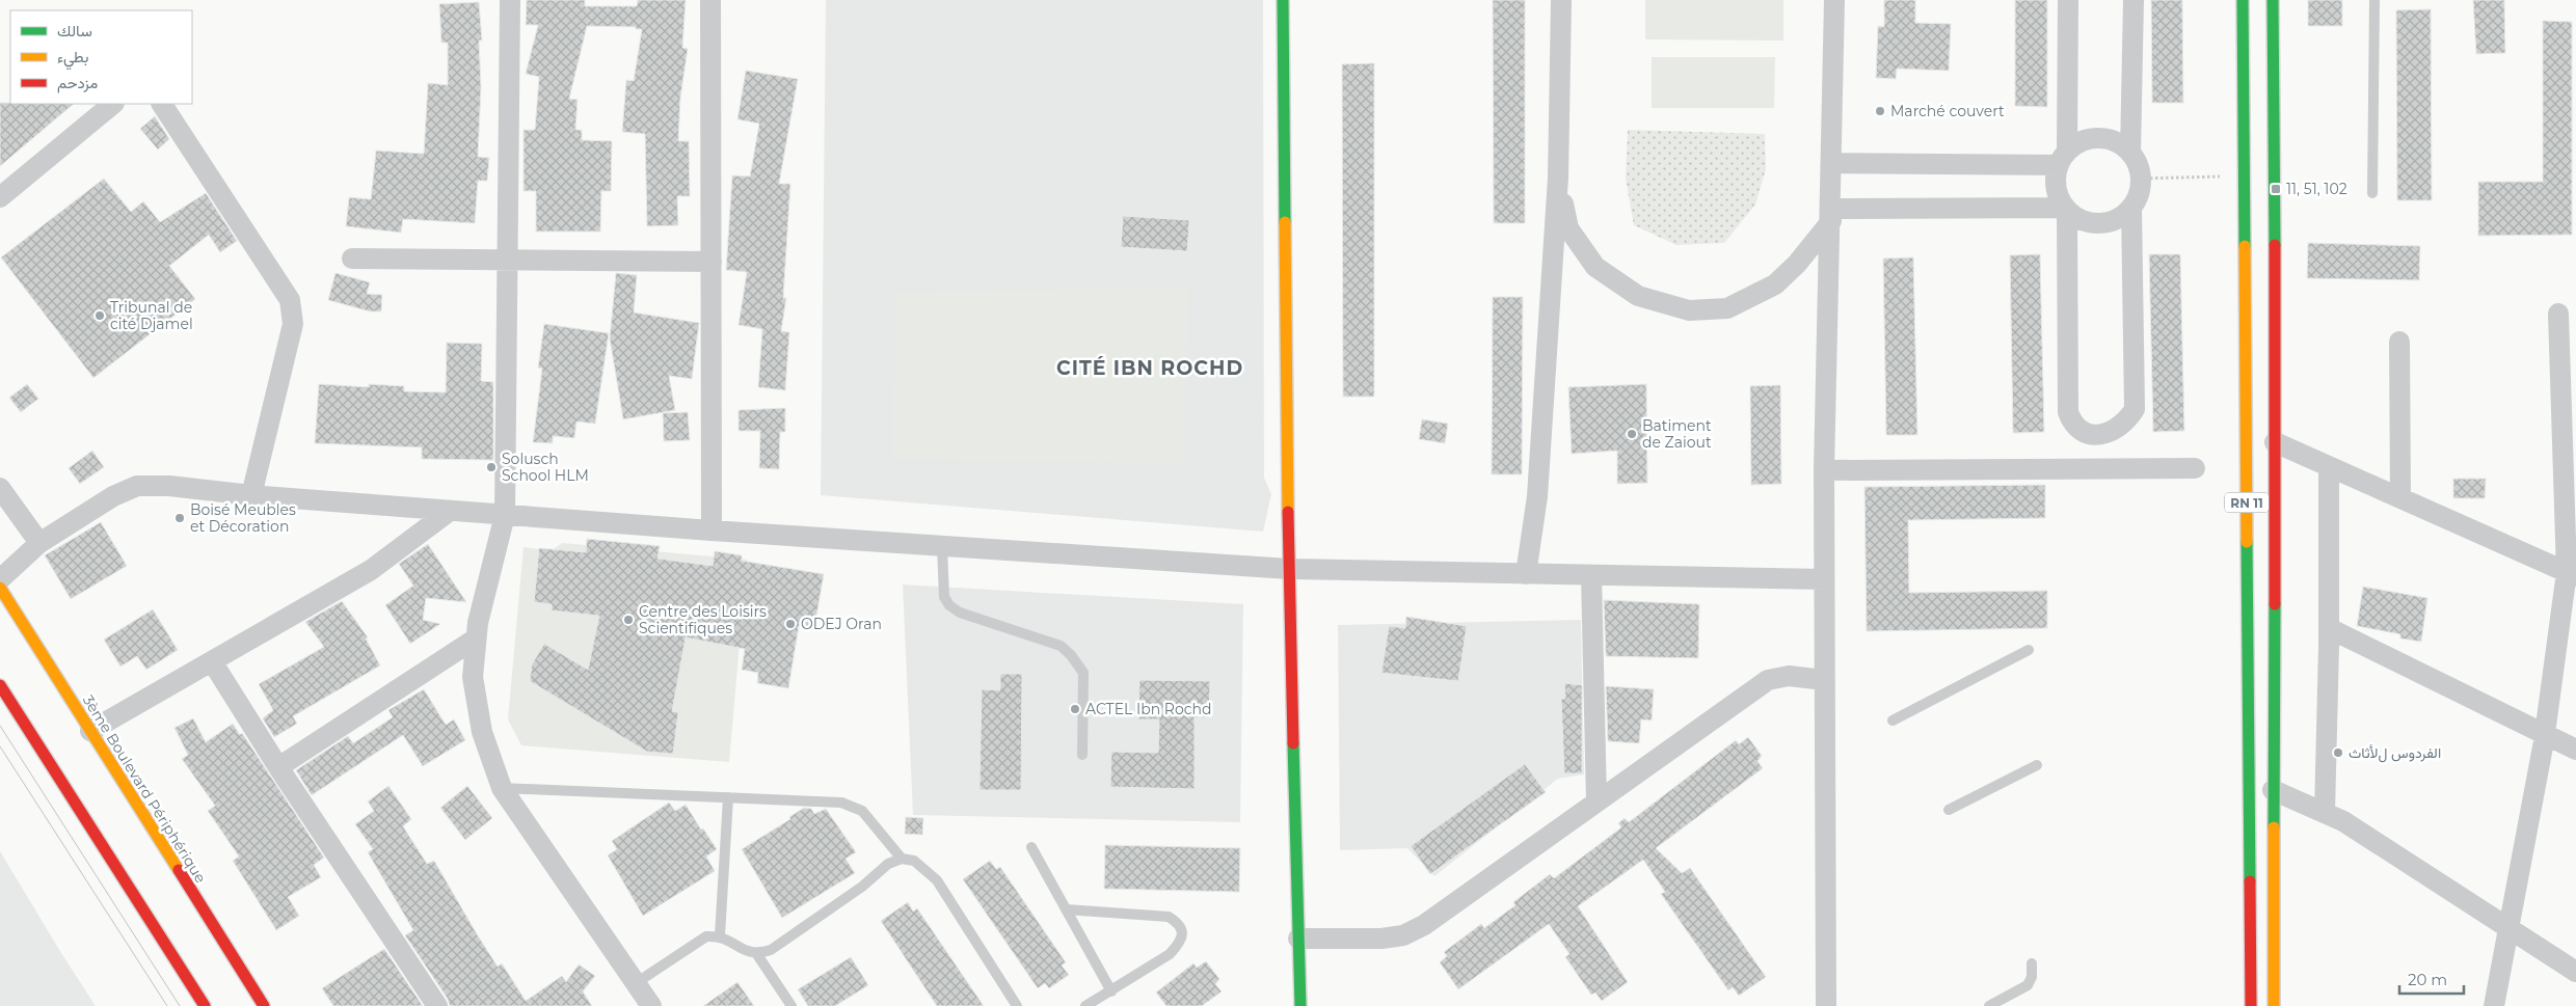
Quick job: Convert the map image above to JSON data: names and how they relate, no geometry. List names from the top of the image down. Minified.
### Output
{"streets":{"main road":["RN 11","3ème Boulevard Périphérique"]},"districts":["CITÉ IBN ROCHD"],"places":{"other":["Marché couvert","Tribunal de cité Djamel","Batiment de Zaiout","Solusch School HLM","Boisé Meubles et Décoration","Centre des Loisirs Scientifiques","ODEJ Oran","ACTEL Ibn Rochd","الفردوس لﻷثاث"],"transit":["11, 51, 102"]},"legend":["سالك","بطيء","مزدحم"],"scale_bar":"20 m"}
